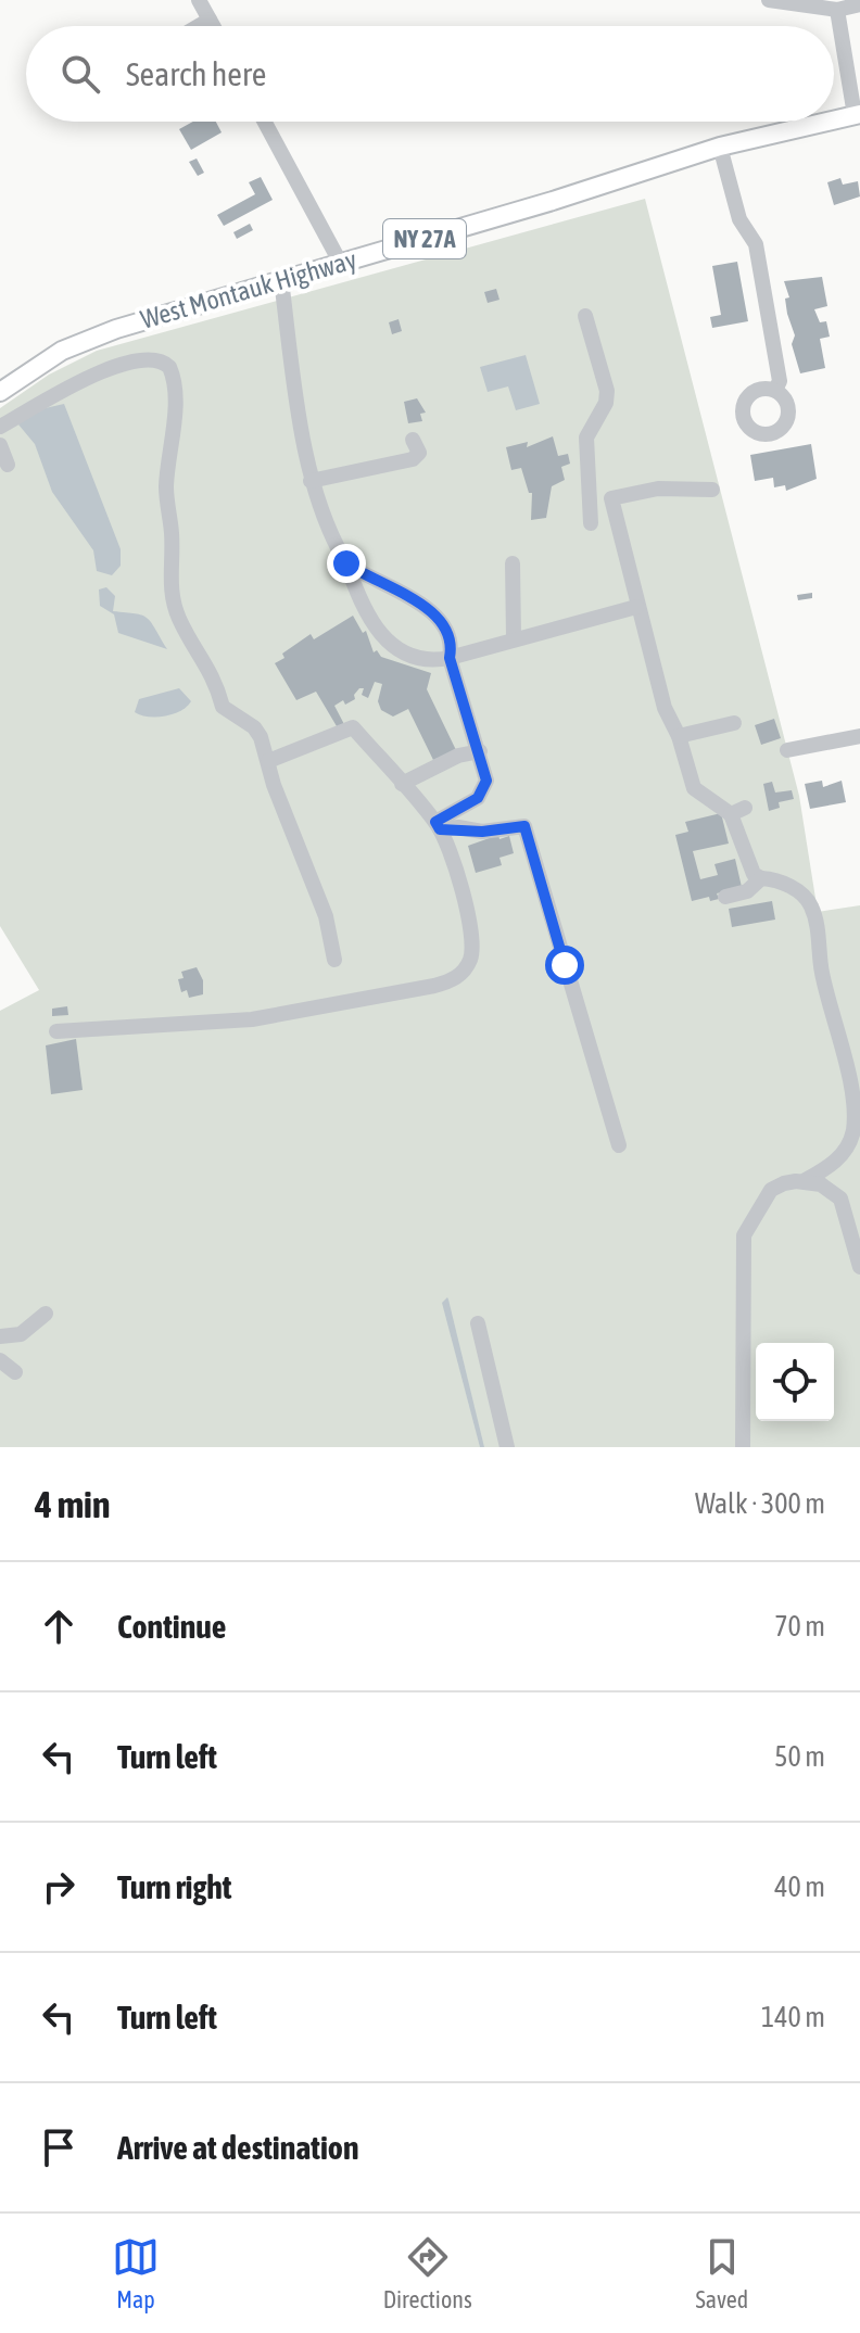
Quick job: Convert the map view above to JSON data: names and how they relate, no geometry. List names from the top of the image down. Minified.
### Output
{"streets":{"main road":["NY 27A","West Montauk Highway"]},"page":{"search":"Search here","heading":["4 min","Walk · 300 m"],"list":[["Continue","70 m"],["Turn left","50 m"],["Turn right","40 m"],["Turn left","140 m"],"Arrive at destination"],"nav":["Map","Directions","Saved"]}}
